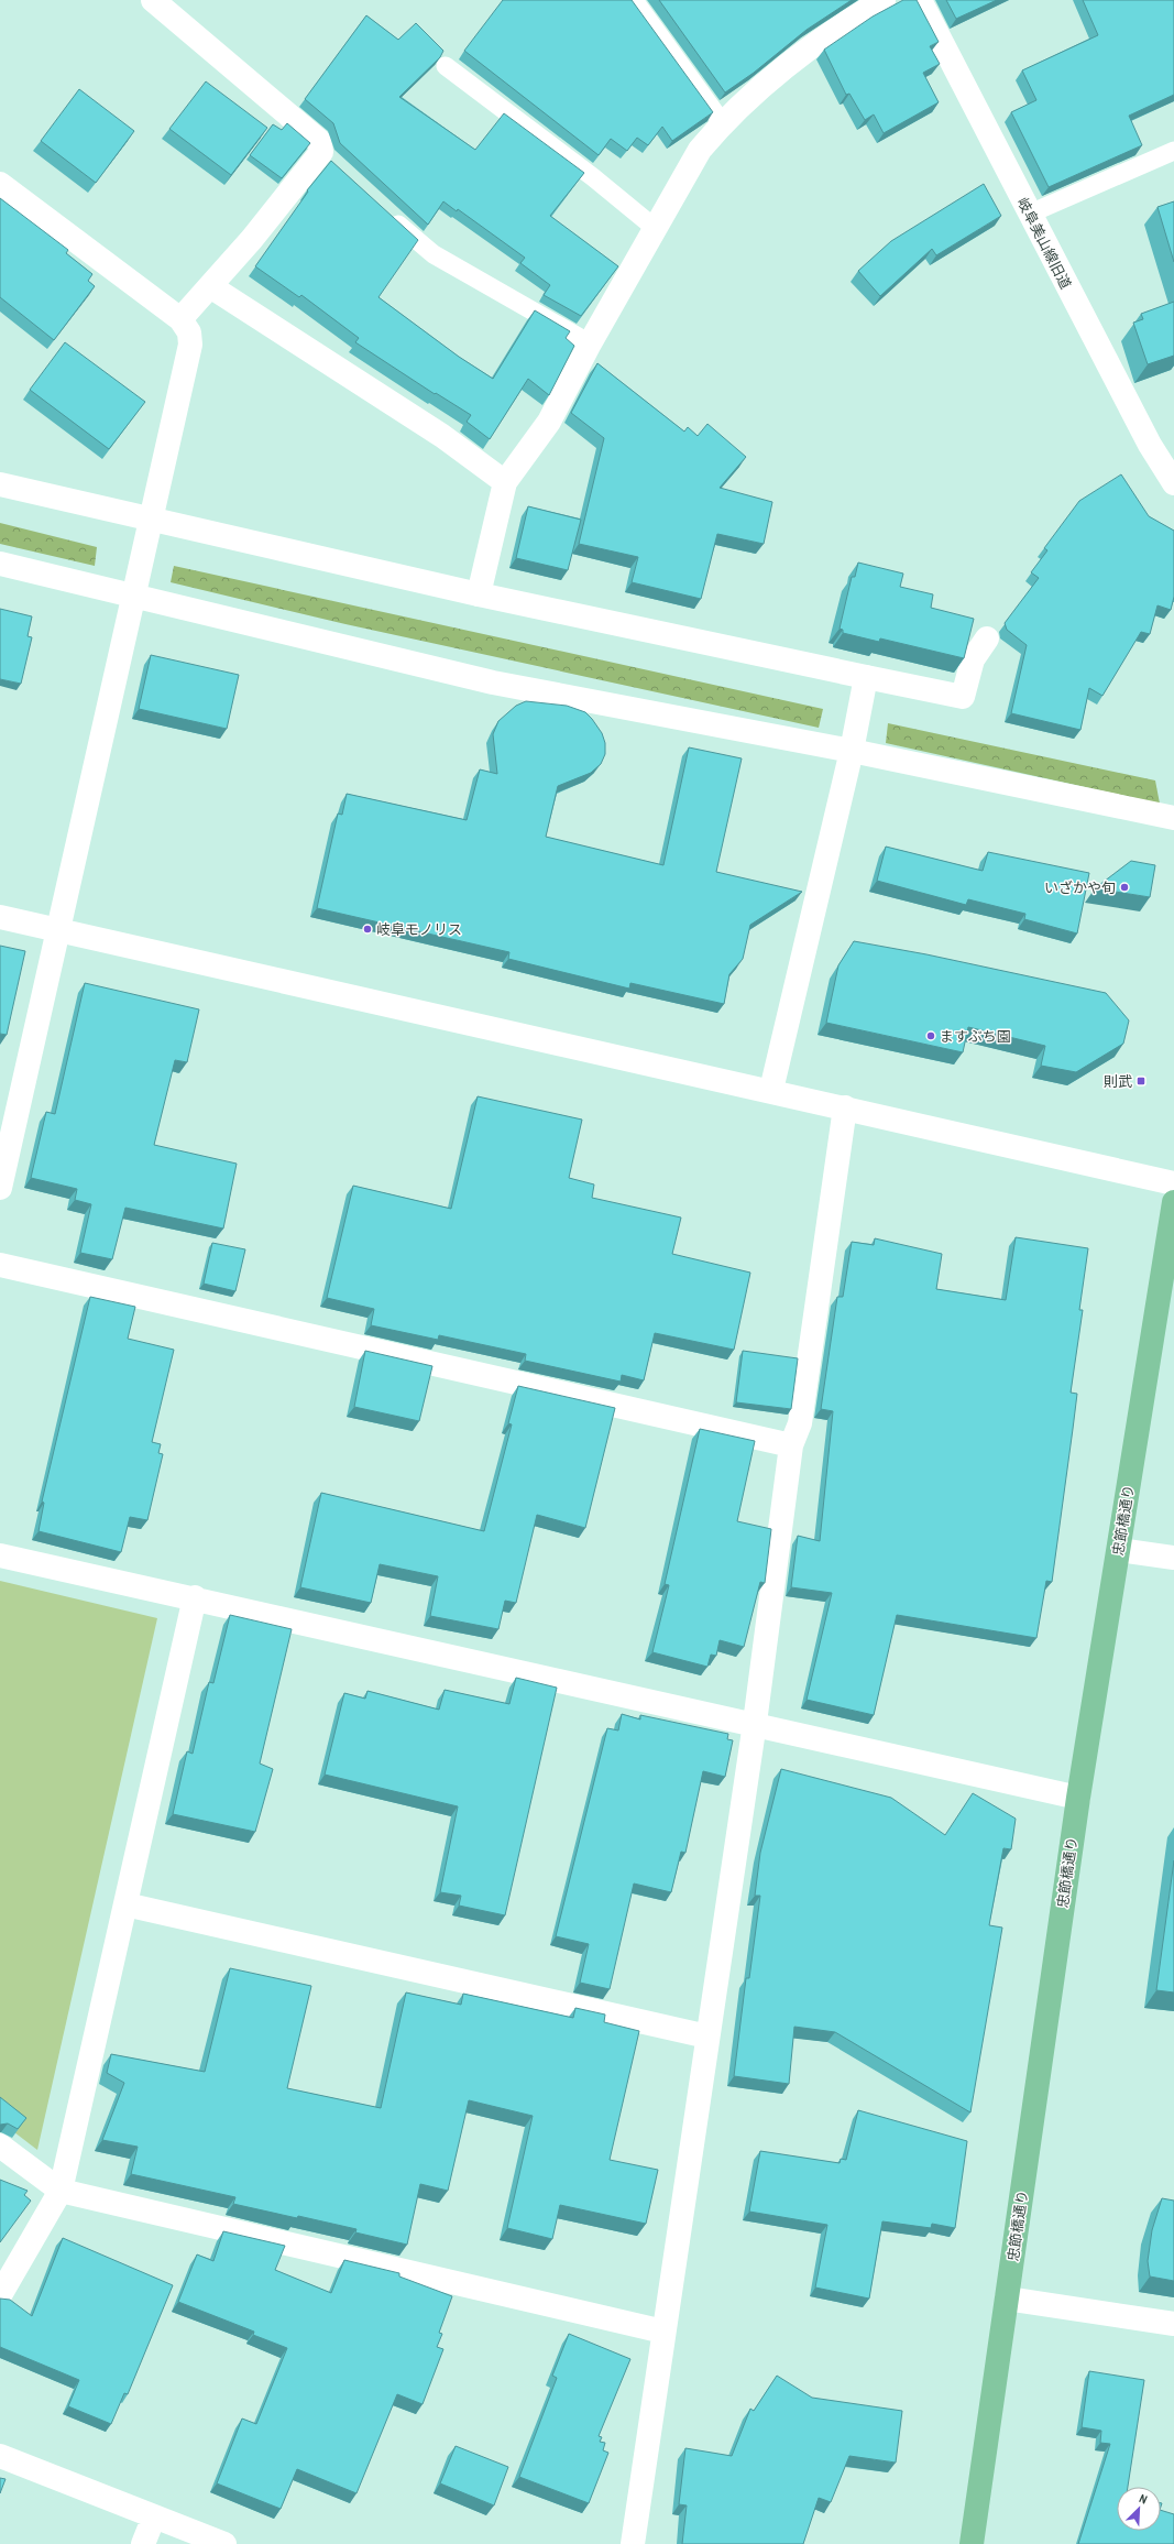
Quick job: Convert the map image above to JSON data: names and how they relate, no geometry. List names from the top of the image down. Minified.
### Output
{"streets":{"main road":["忠節橋通り"],"street":["岐阜美山線旧道"]},"places":{"other":["いざかや旬","岐阜モノリス","ますぶち園"],"transit":["則武"]},"north":"top right"}
